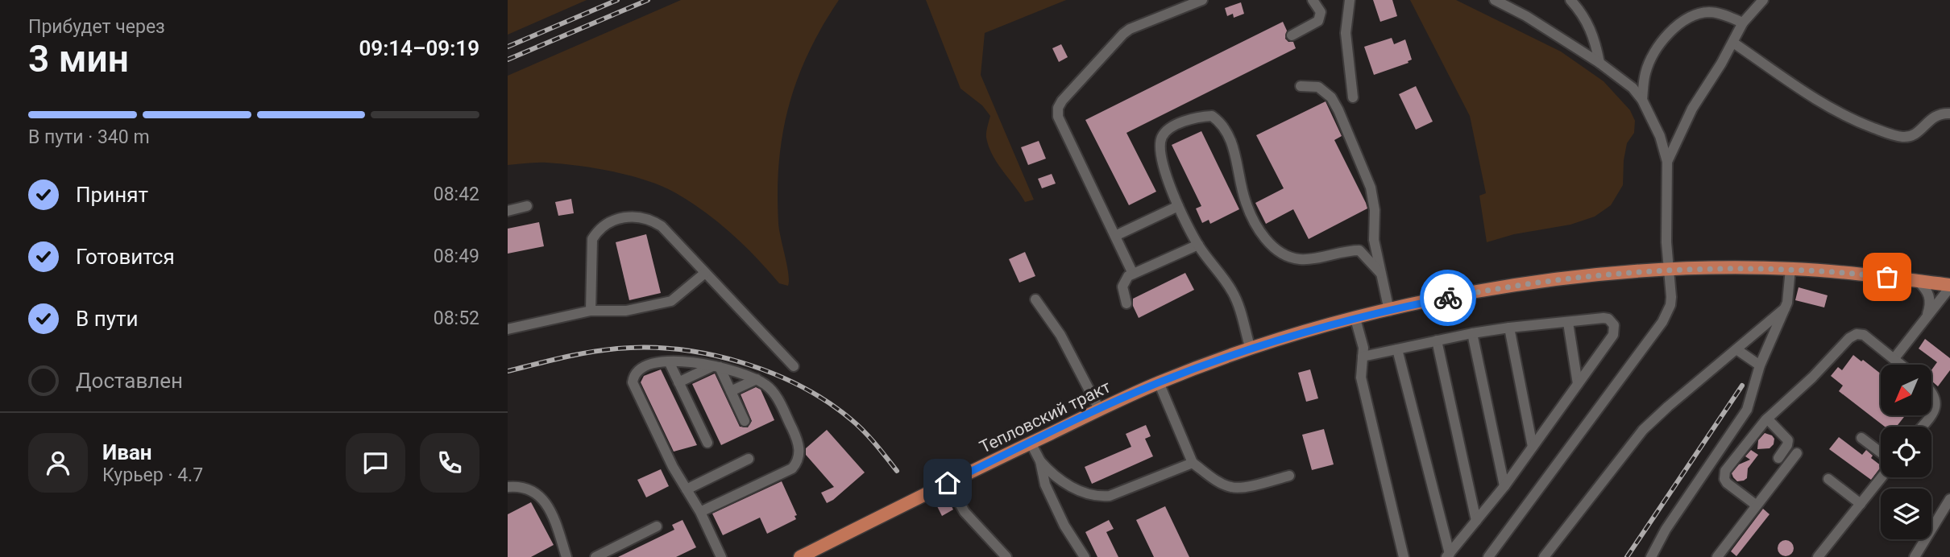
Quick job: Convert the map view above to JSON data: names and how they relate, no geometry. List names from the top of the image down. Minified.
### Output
{"streets":{"main road":["Тепловский тракт"]},"north":"bottom left","page":{"heading":["3 мин","Прибудет через","09:14–09:19"],"panel":["Иван","Курьер · 4.7"],"bar":"В пути · 340 m","list":[["Принят","08:42"],["Готовится","08:49"],["В пути","08:52"],"Доставлен"]}}
